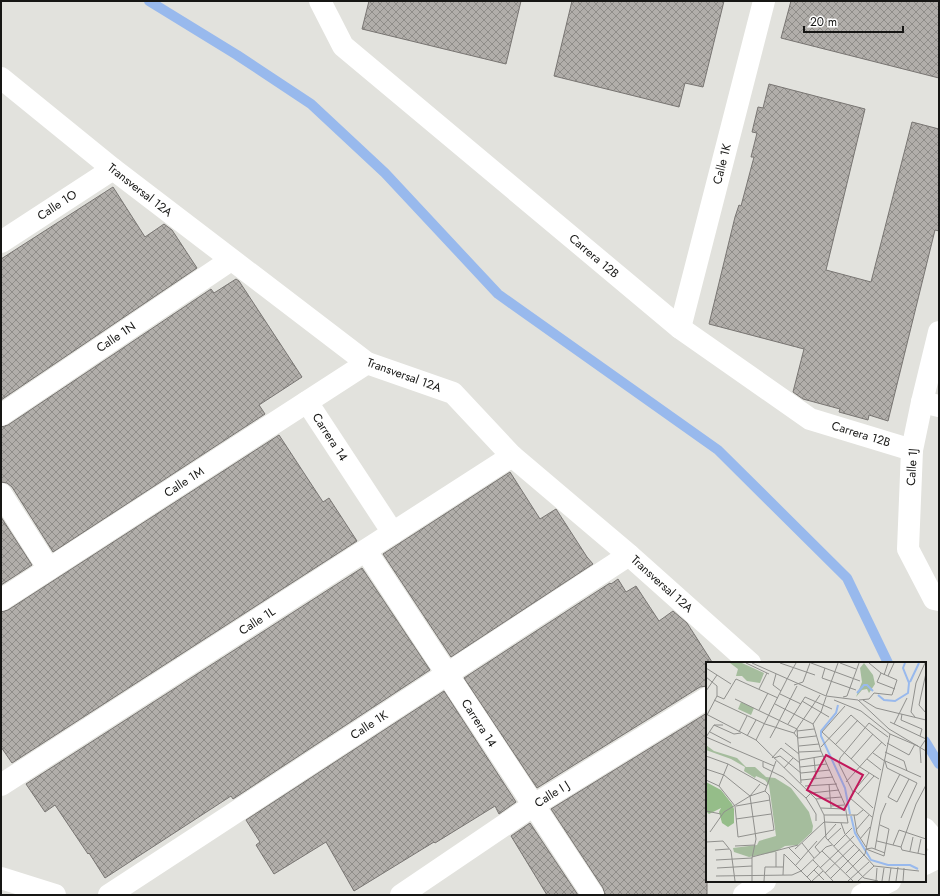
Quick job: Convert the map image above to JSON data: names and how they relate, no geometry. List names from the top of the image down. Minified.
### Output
{"streets":{"street":["Calle 1K","Transversal 12A","Calle 1O","Carrera 12B","Calle 1N","Carrera 14","Calle 1J","Calle 1M","Calle 1L","Calle I J"]},"crossings":[["Calle 1K","Transversal 12A"],["Calle 1K","Carrera 12B"],["Calle 1K","Carrera 14"],["Transversal 12A","Calle 1O"],["Transversal 12A","Calle 1N"],["Transversal 12A","Calle 1M"],["Transversal 12A","Calle 1L"],["Carrera 12B","Calle 1J"],["Carrera 14","Calle 1M"],["Carrera 14","Calle 1L"],["Carrera 14","Calle I J"]],"scale_bar":"20 m"}
